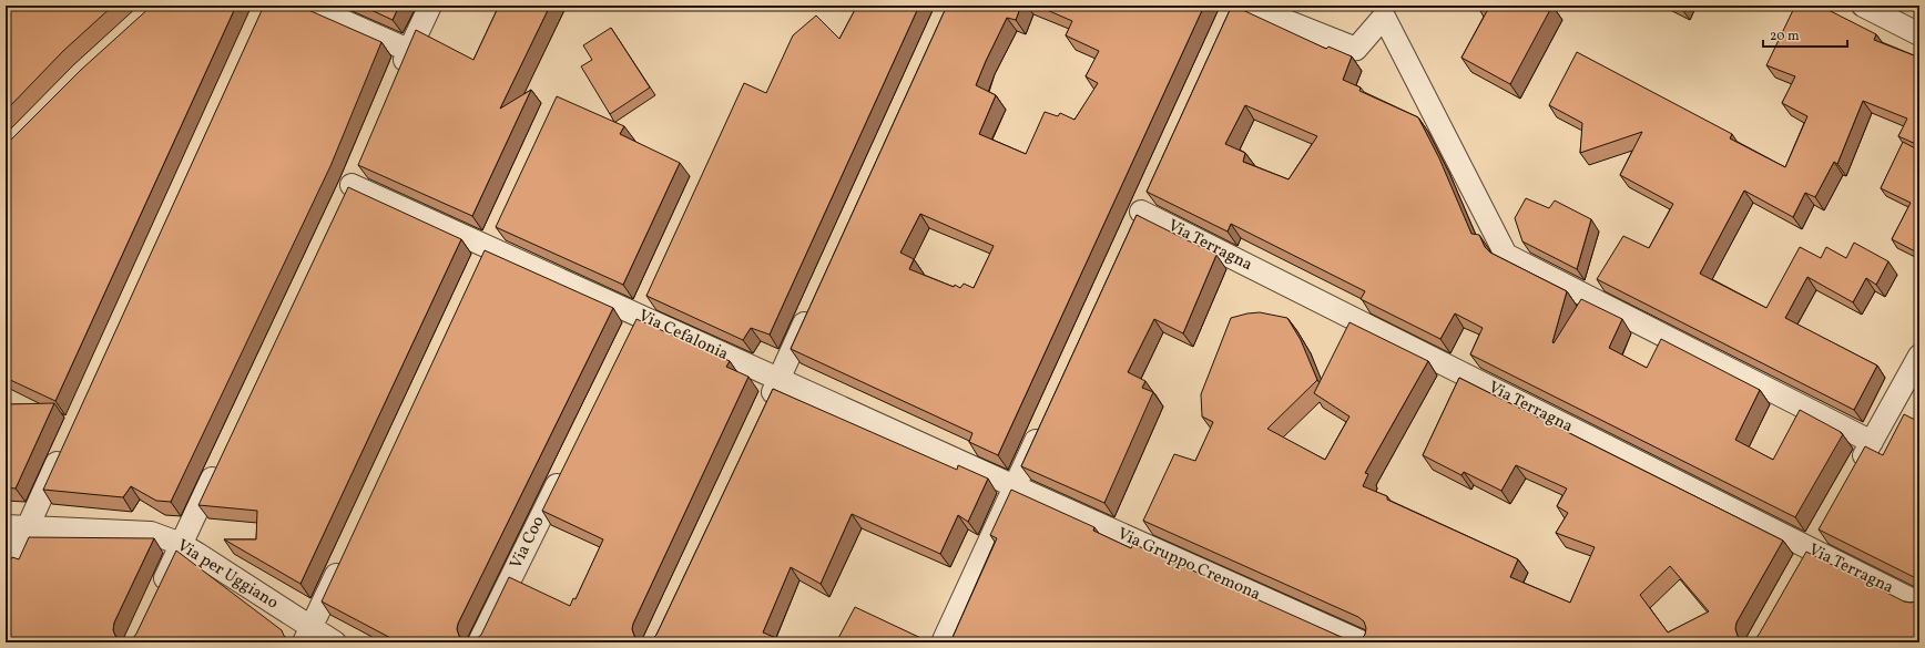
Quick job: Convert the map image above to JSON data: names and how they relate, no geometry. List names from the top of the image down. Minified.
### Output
{"streets":{"street":["Via Terragna","Via Cefalonia","Via Coo","Via Gruppo Cremona","Via per Uggiano"]},"crossings":[["Via Cefalonia","Via Gruppo Cremona"]],"scale_bar":"20 m"}
